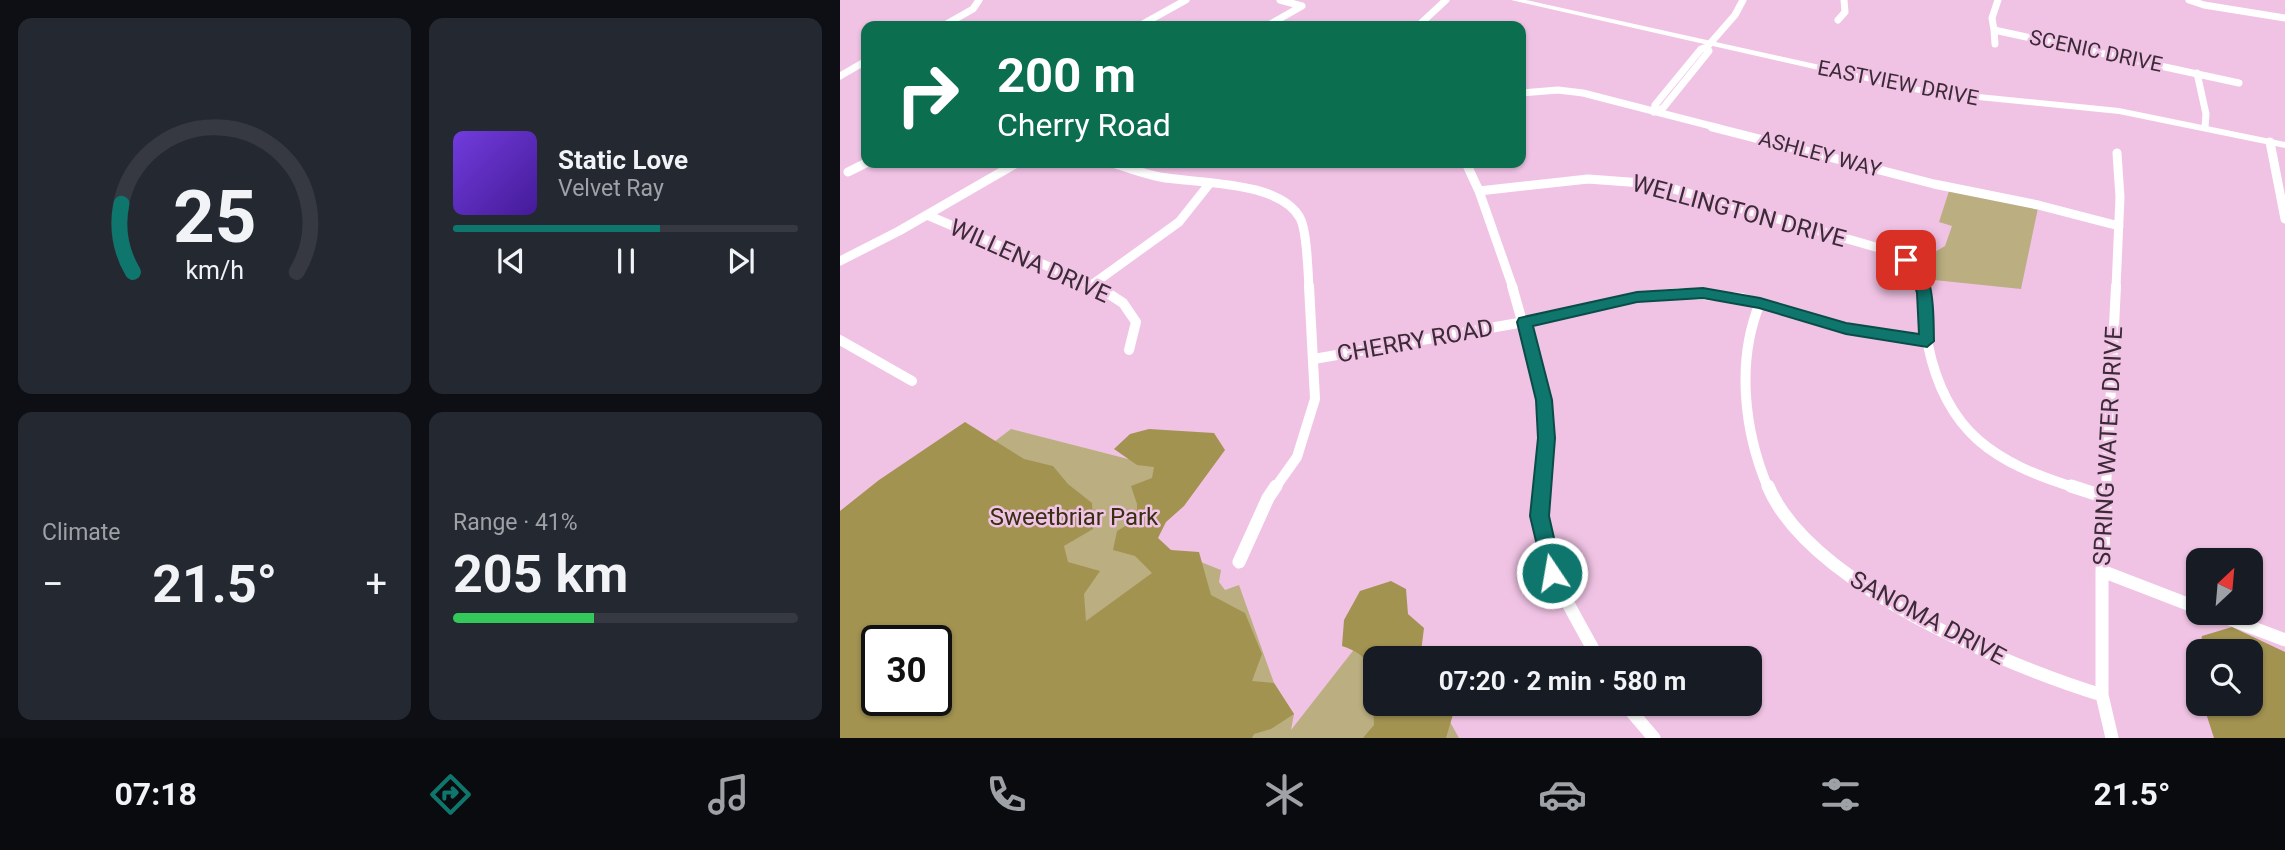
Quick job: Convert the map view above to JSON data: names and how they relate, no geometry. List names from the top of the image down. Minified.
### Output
{"streets":{"street":["SCENIC DRIVE","EASTVIEW DRIVE","ASHLEY WAY","WELLINGTON DRIVE","WILLENA DRIVE","CHERRY ROAD","SPRING WATER DRIVE","SANOMA DRIVE"]},"crossings":[["SCENIC DRIVE","EASTVIEW DRIVE"],["ASHLEY WAY","SPRING WATER DRIVE"],["WELLINGTON DRIVE","CHERRY ROAD"],["WELLINGTON DRIVE","SPRING WATER DRIVE"],["CHERRY ROAD","SANOMA DRIVE"],["SPRING WATER DRIVE","SANOMA DRIVE"]],"parks":["Sweetbriar Park"],"north":"top right","page":{"turn":["200 m","Cherry Road"],"song":["Static Love","Velvet Ray"],"tile":["Climate",["Range · 41%","205 km"]],"heat":["−","21.5°","+"],"limit":"30","trip":"07:20 · 2 min · 580 m","tabs":["07:18","21.5°"],"gauge":["25","km/h"]}}
